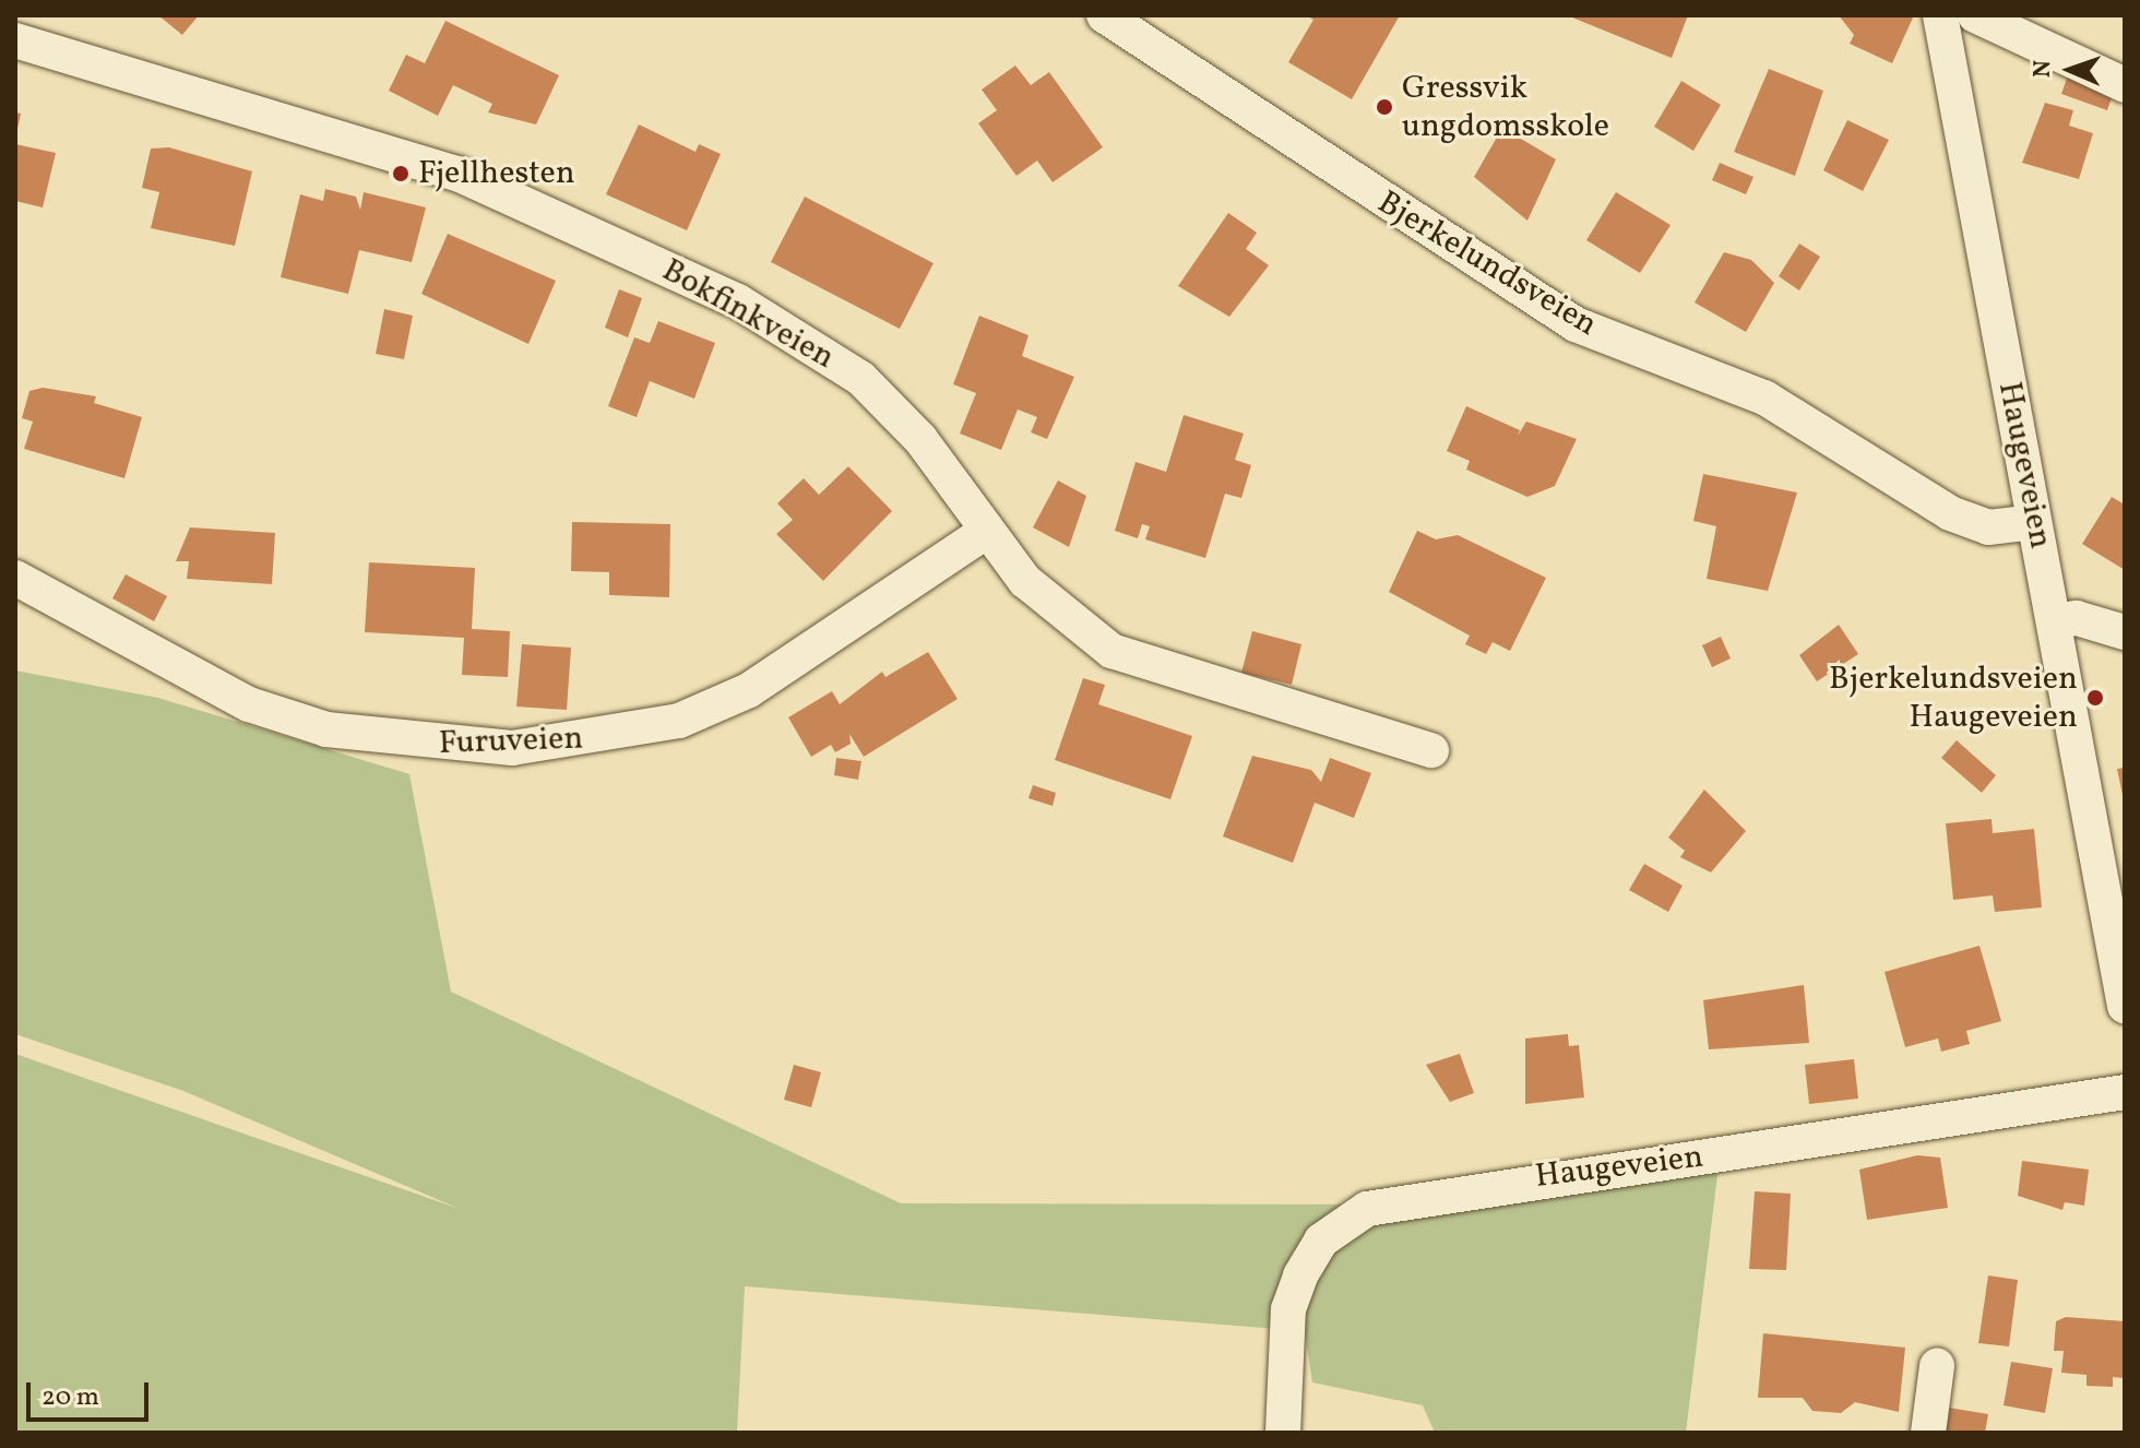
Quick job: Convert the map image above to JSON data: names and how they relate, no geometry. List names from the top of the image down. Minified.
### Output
{"streets":{"street":["Bjerkelundsveien","Bokfinkveien","Haugeveien","Furuveien"]},"crossings":[["Bjerkelundsveien","Haugeveien"],["Bokfinkveien","Furuveien"]],"places":["Gressvik ungdomsskole","Fjellhesten","Bjerkelundsveien Haugeveien"],"scale_bar":"20 m","north":"left"}
